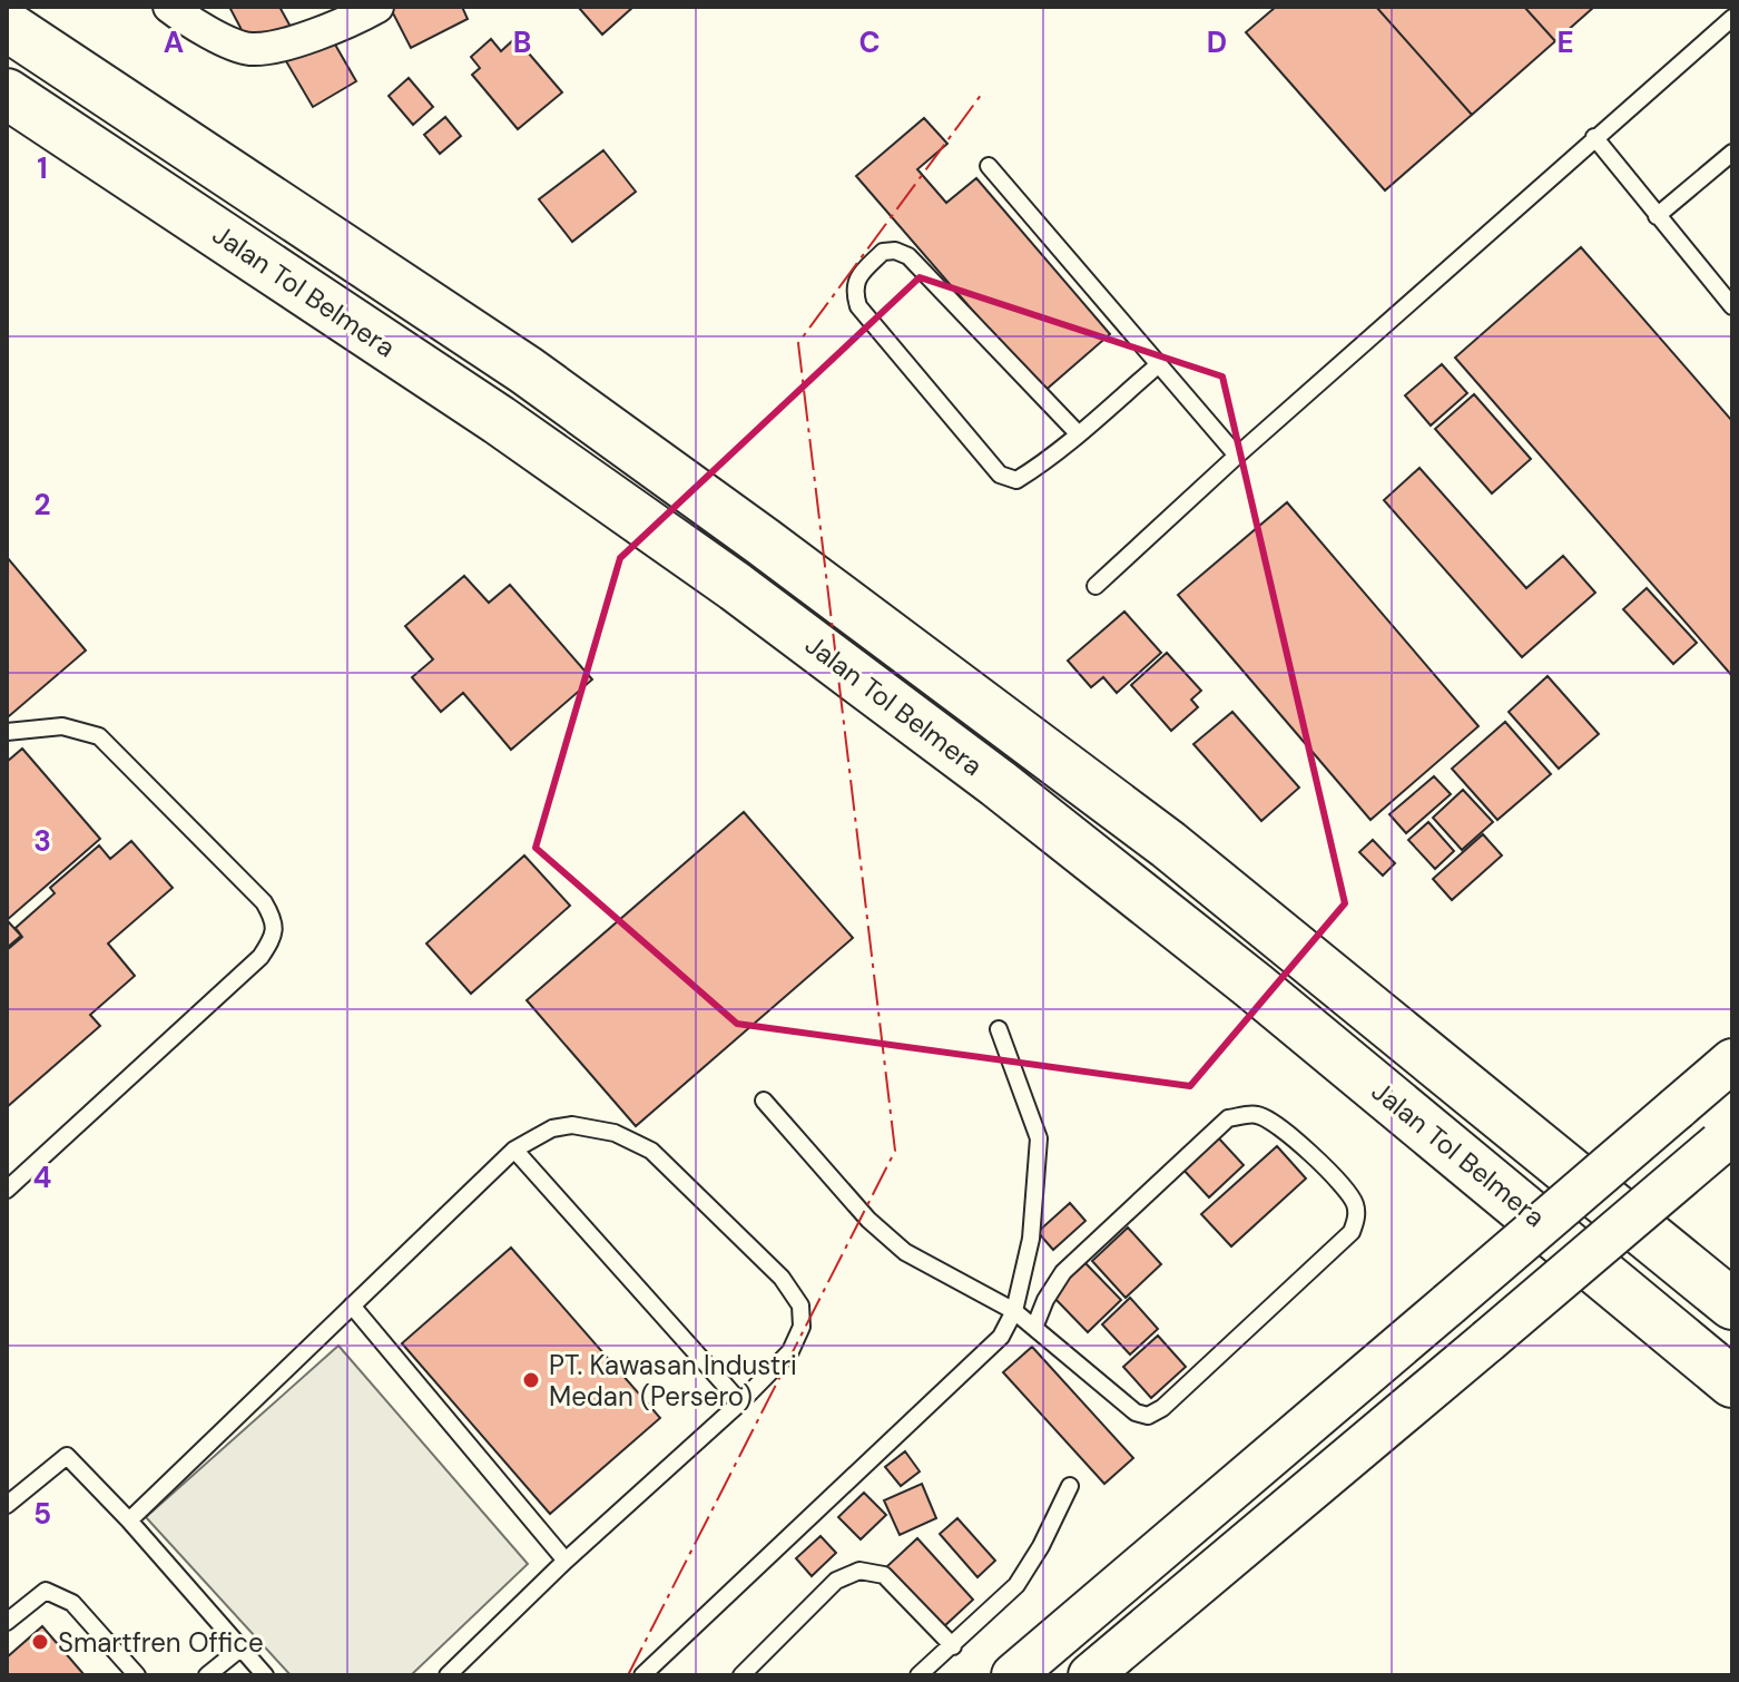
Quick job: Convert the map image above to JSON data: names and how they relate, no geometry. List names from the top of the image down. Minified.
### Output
{"streets":{"highway":["Jalan Tol Belmera"]},"places":["PT. Kawasan Industri Medan (Persero)","Smartfren Office"],"grid":{"columns":["A","B","C","D","E"],"rows":["1","2","3","4","5"]}}
